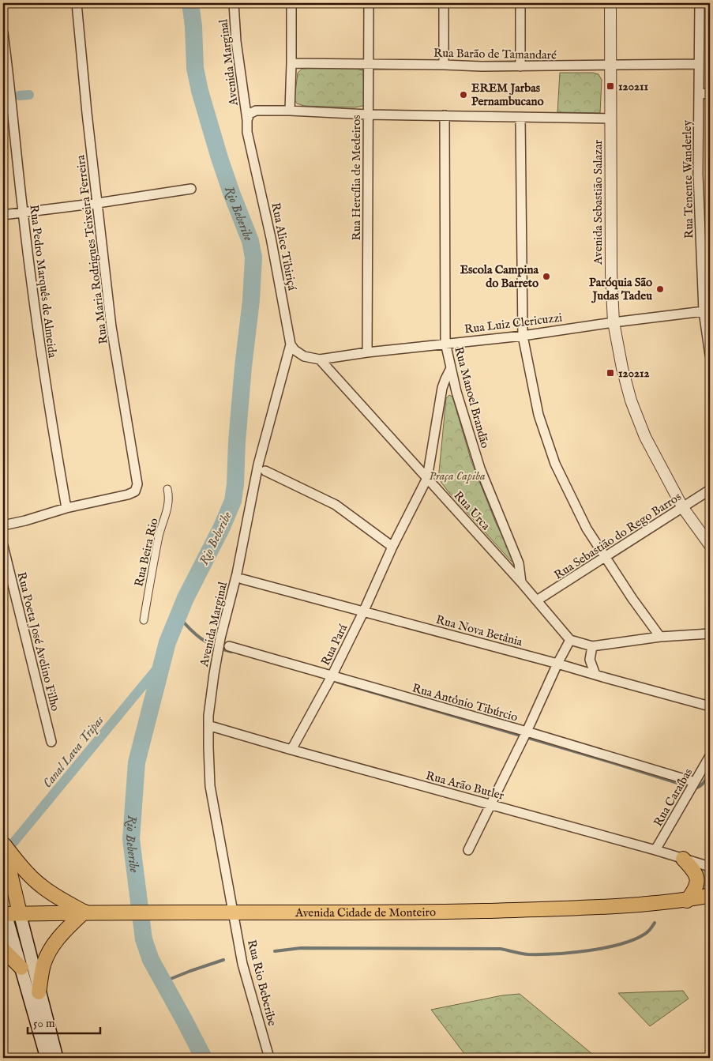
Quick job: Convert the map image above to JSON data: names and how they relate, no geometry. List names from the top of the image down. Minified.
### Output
{"streets":{"main road":["Avenida Cidade de Monteiro"],"street":["Rua Barão de Tamandaré","Avenida Marginal","Rua Hercília de Medeiros","Rua Tenente Wanderley","Avenida Sebastião Salazar","Rua Alice Tibiriçá","Rua Maria Rodrigues Teixeira Ferreira","Rua Pedro Marquês de Almeida","Rua Luiz Clericuzzi","Rua Manoel Brandão","Rua Urca","Rua Sebastião do Rego Barros","Rua Beira Rio","Rua Nova Betânia","Rua Poeta José Avelino Filho","Rua Pará","Rua Antônio Tibúrcio","Rua Arão Butler","Rua Caraíbas","Rua Rio Beberibe"]},"crossings":[["Rua Barão de Tamandaré","Rua Hercília de Medeiros"],["Rua Barão de Tamandaré","Rua Tenente Wanderley"],["Rua Barão de Tamandaré","Avenida Sebastião Salazar"],["Avenida Marginal","Rua Alice Tibiriçá"],["Avenida Marginal","Avenida Cidade de Monteiro"],["Avenida Marginal","Rua Rio Beberibe"],["Rua Hercília de Medeiros","Rua Luiz Clericuzzi"],["Rua Tenente Wanderley","Rua Luiz Clericuzzi"],["Avenida Sebastião Salazar","Rua Luiz Clericuzzi"],["Avenida Sebastião Salazar","Rua Sebastião do Rego Barros"],["Rua Maria Rodrigues Teixeira Ferreira","Rua Pedro Marquês de Almeida"],["Rua Luiz Clericuzzi","Rua Manoel Brandão"],["Rua Luiz Clericuzzi","Rua Urca"],["Rua Manoel Brandão","Rua Urca"],["Rua Manoel Brandão","Rua Pará"],["Rua Urca","Rua Sebastião do Rego Barros"],["Rua Urca","Rua Pará"],["Rua Nova Betânia","Rua Pará"],["Rua Pará","Rua Antônio Tibúrcio"],["Rua Pará","Rua Arão Butler"],["Rua Antônio Tibúrcio","Rua Caraíbas"],["Rua Arão Butler","Rua Caraíbas"],["Avenida Cidade de Monteiro","Rua Rio Beberibe"]],"water":["Rio Beberibe","Canal Lava Tripas"],"parks":["Praça Capiba"],"places":{"transit":["120211","120212"],"other":["EREM Jarbas Pernambucano","Escola Campina do Barreto","Paróquia São Judas Tadeu"]},"scale_bar":"50 m"}
